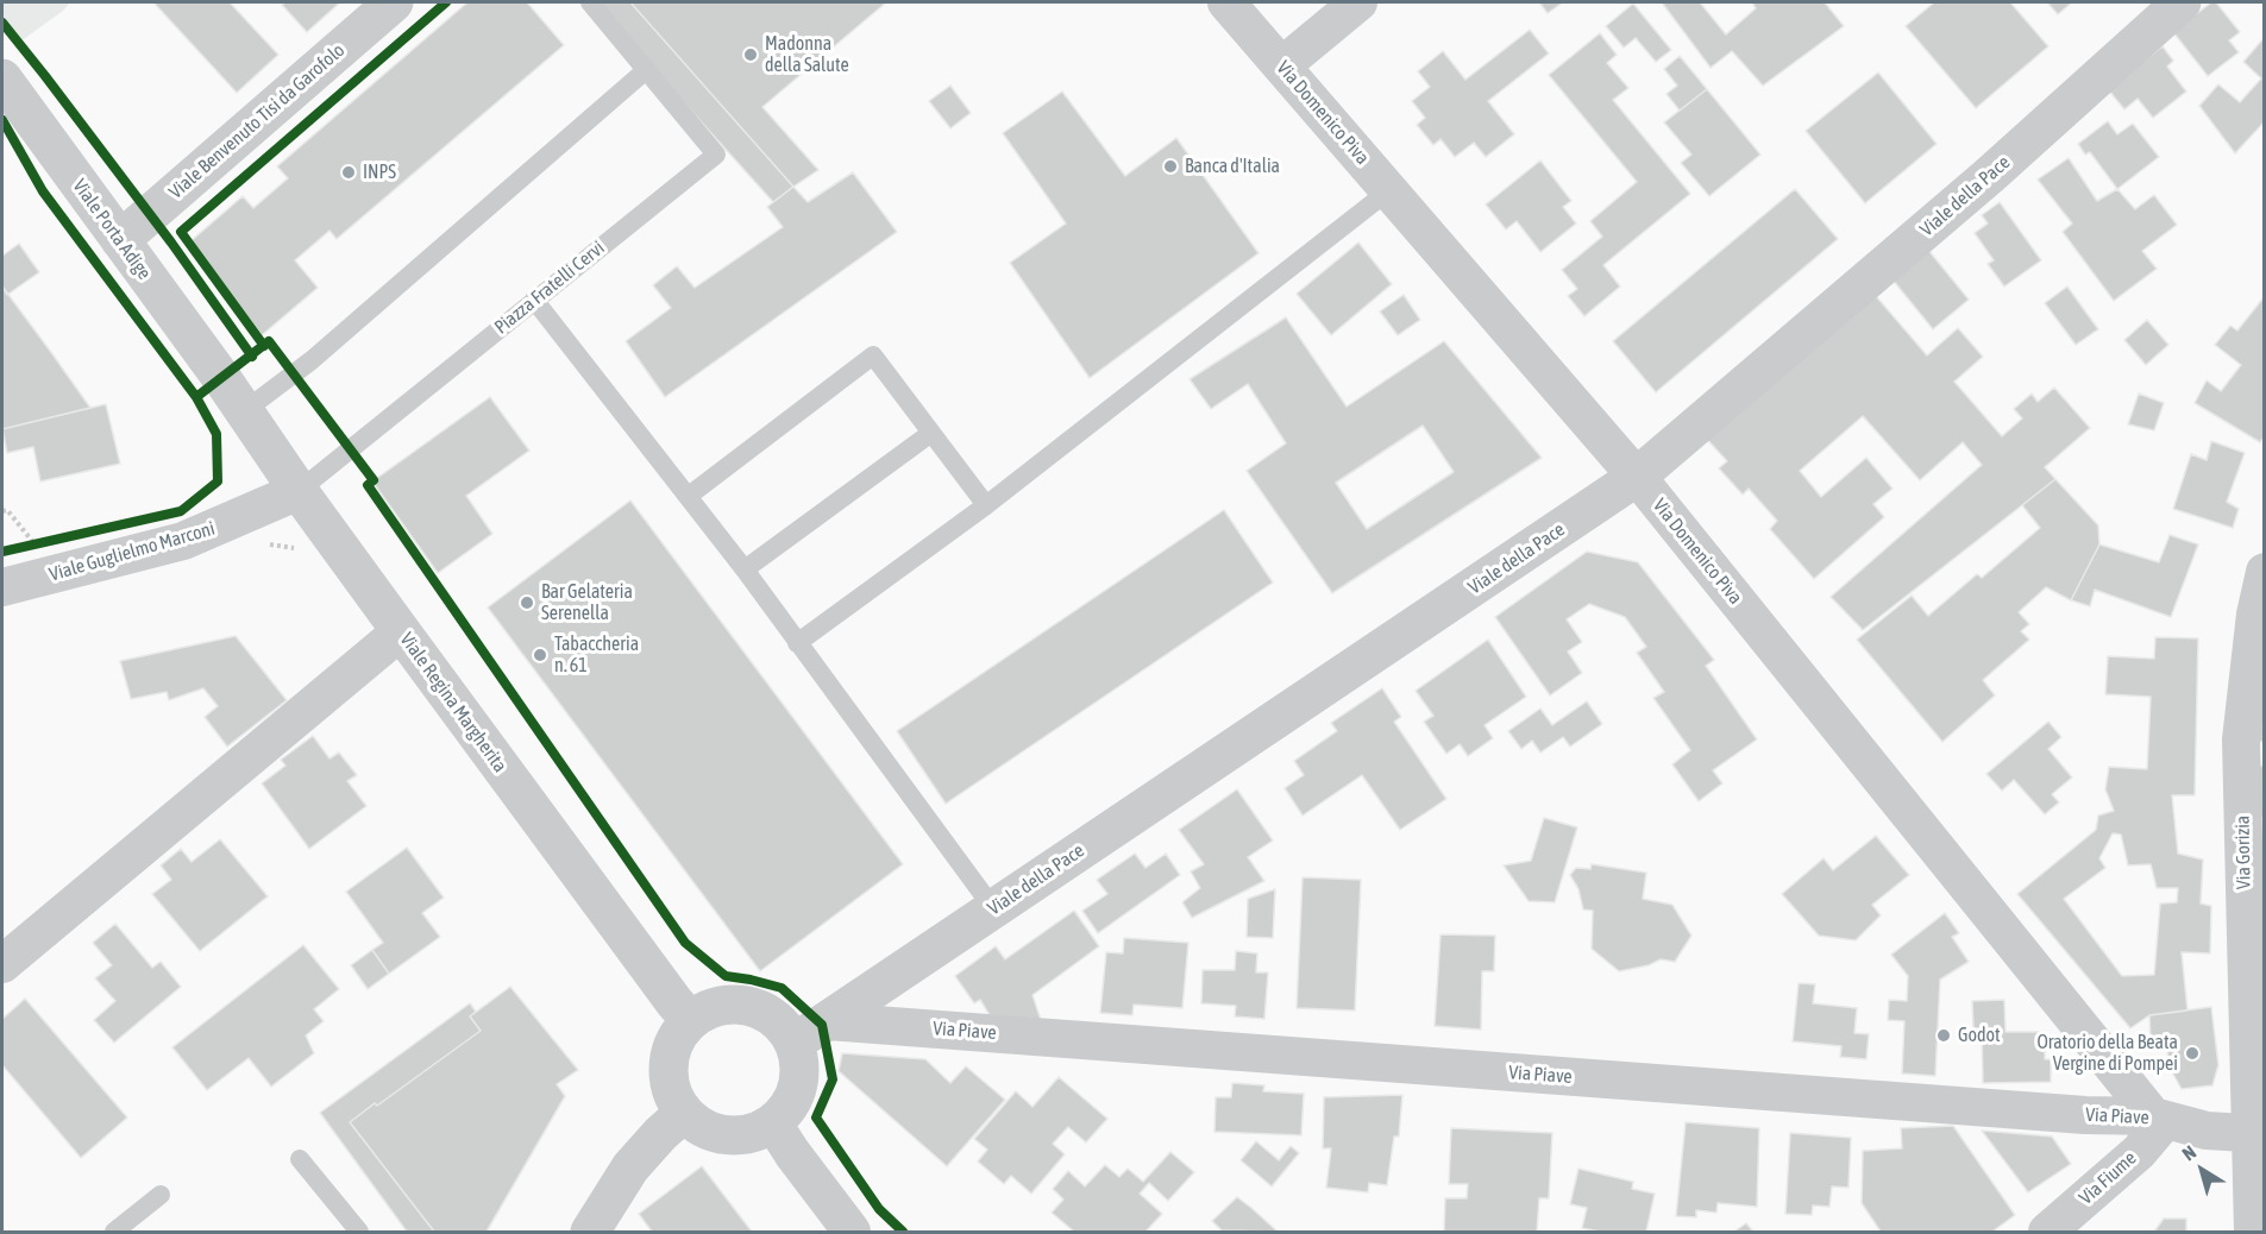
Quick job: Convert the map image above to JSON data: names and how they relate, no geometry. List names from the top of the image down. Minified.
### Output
{"streets":{"street":["Via Domenico Piva","Viale Benvenuto Tisi da Garofolo","Viale della Pace","Viale Porta Adige","Viale Guglielmo Marconi","Viale Regina Margherita","Via Gorizia","Via Piave","Via Fiume"],"lane":["Piazza Fratelli Cervi"]},"crossings":[["Via Domenico Piva","Viale della Pace"],["Via Domenico Piva","Via Piave"],["Via Domenico Piva","Via Fiume"],["Viale Benvenuto Tisi da Garofolo","Viale Porta Adige"],["Viale della Pace","Viale Regina Margherita"],["Viale della Pace","Via Piave"],["Viale Porta Adige","Viale Regina Margherita"],["Piazza Fratelli Cervi","Viale Guglielmo Marconi"],["Piazza Fratelli Cervi","Viale Regina Margherita"],["Viale Guglielmo Marconi","Viale Regina Margherita"],["Via Gorizia","Via Piave"],["Via Piave","Via Fiume"]],"places":["Madonna della Salute","Banca d'Italia","INPS","Bar Gelateria Serenella","Tabaccheria n. 61","Godot","Oratorio della Beata Vergine di Pompei"],"north":"top left"}
